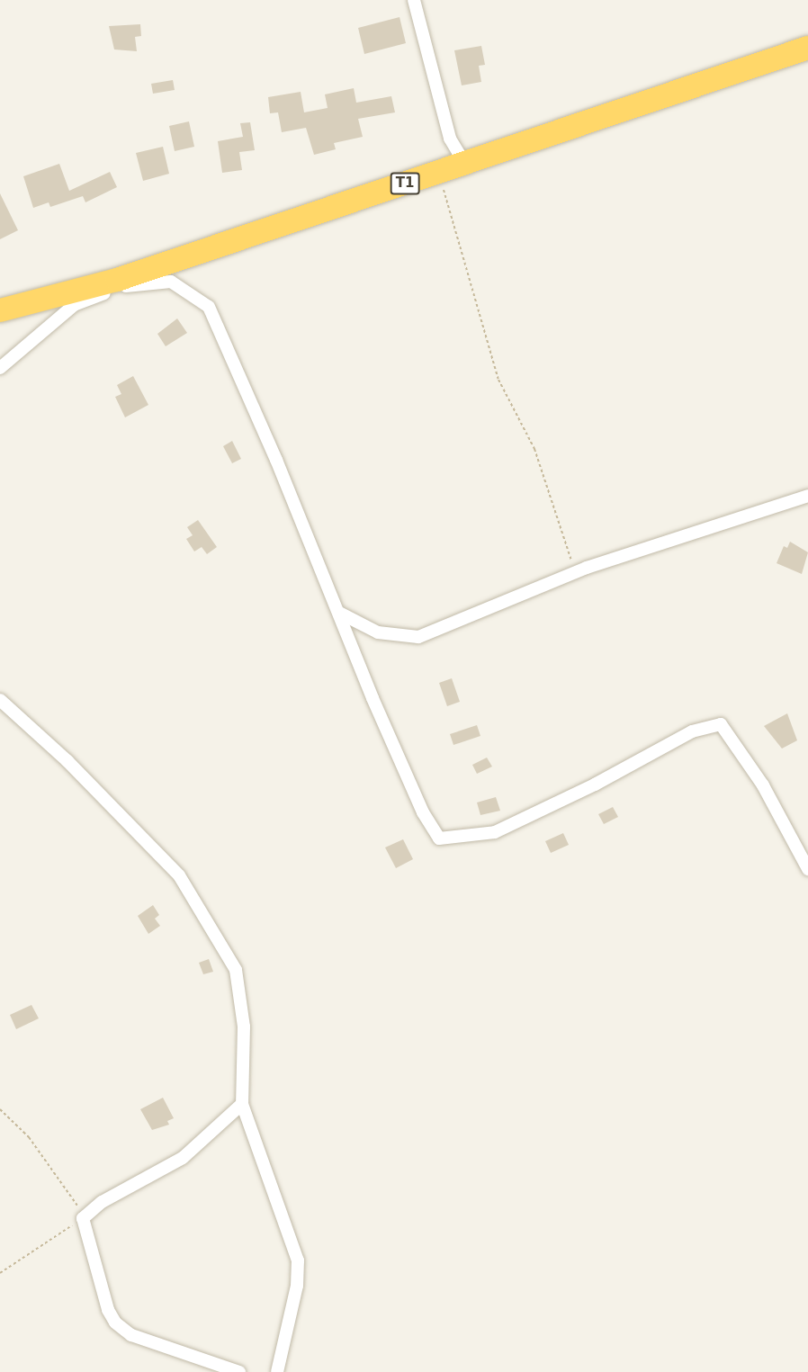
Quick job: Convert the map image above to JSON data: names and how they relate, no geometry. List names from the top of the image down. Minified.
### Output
{"streets":{"highway":["T1"]}}
